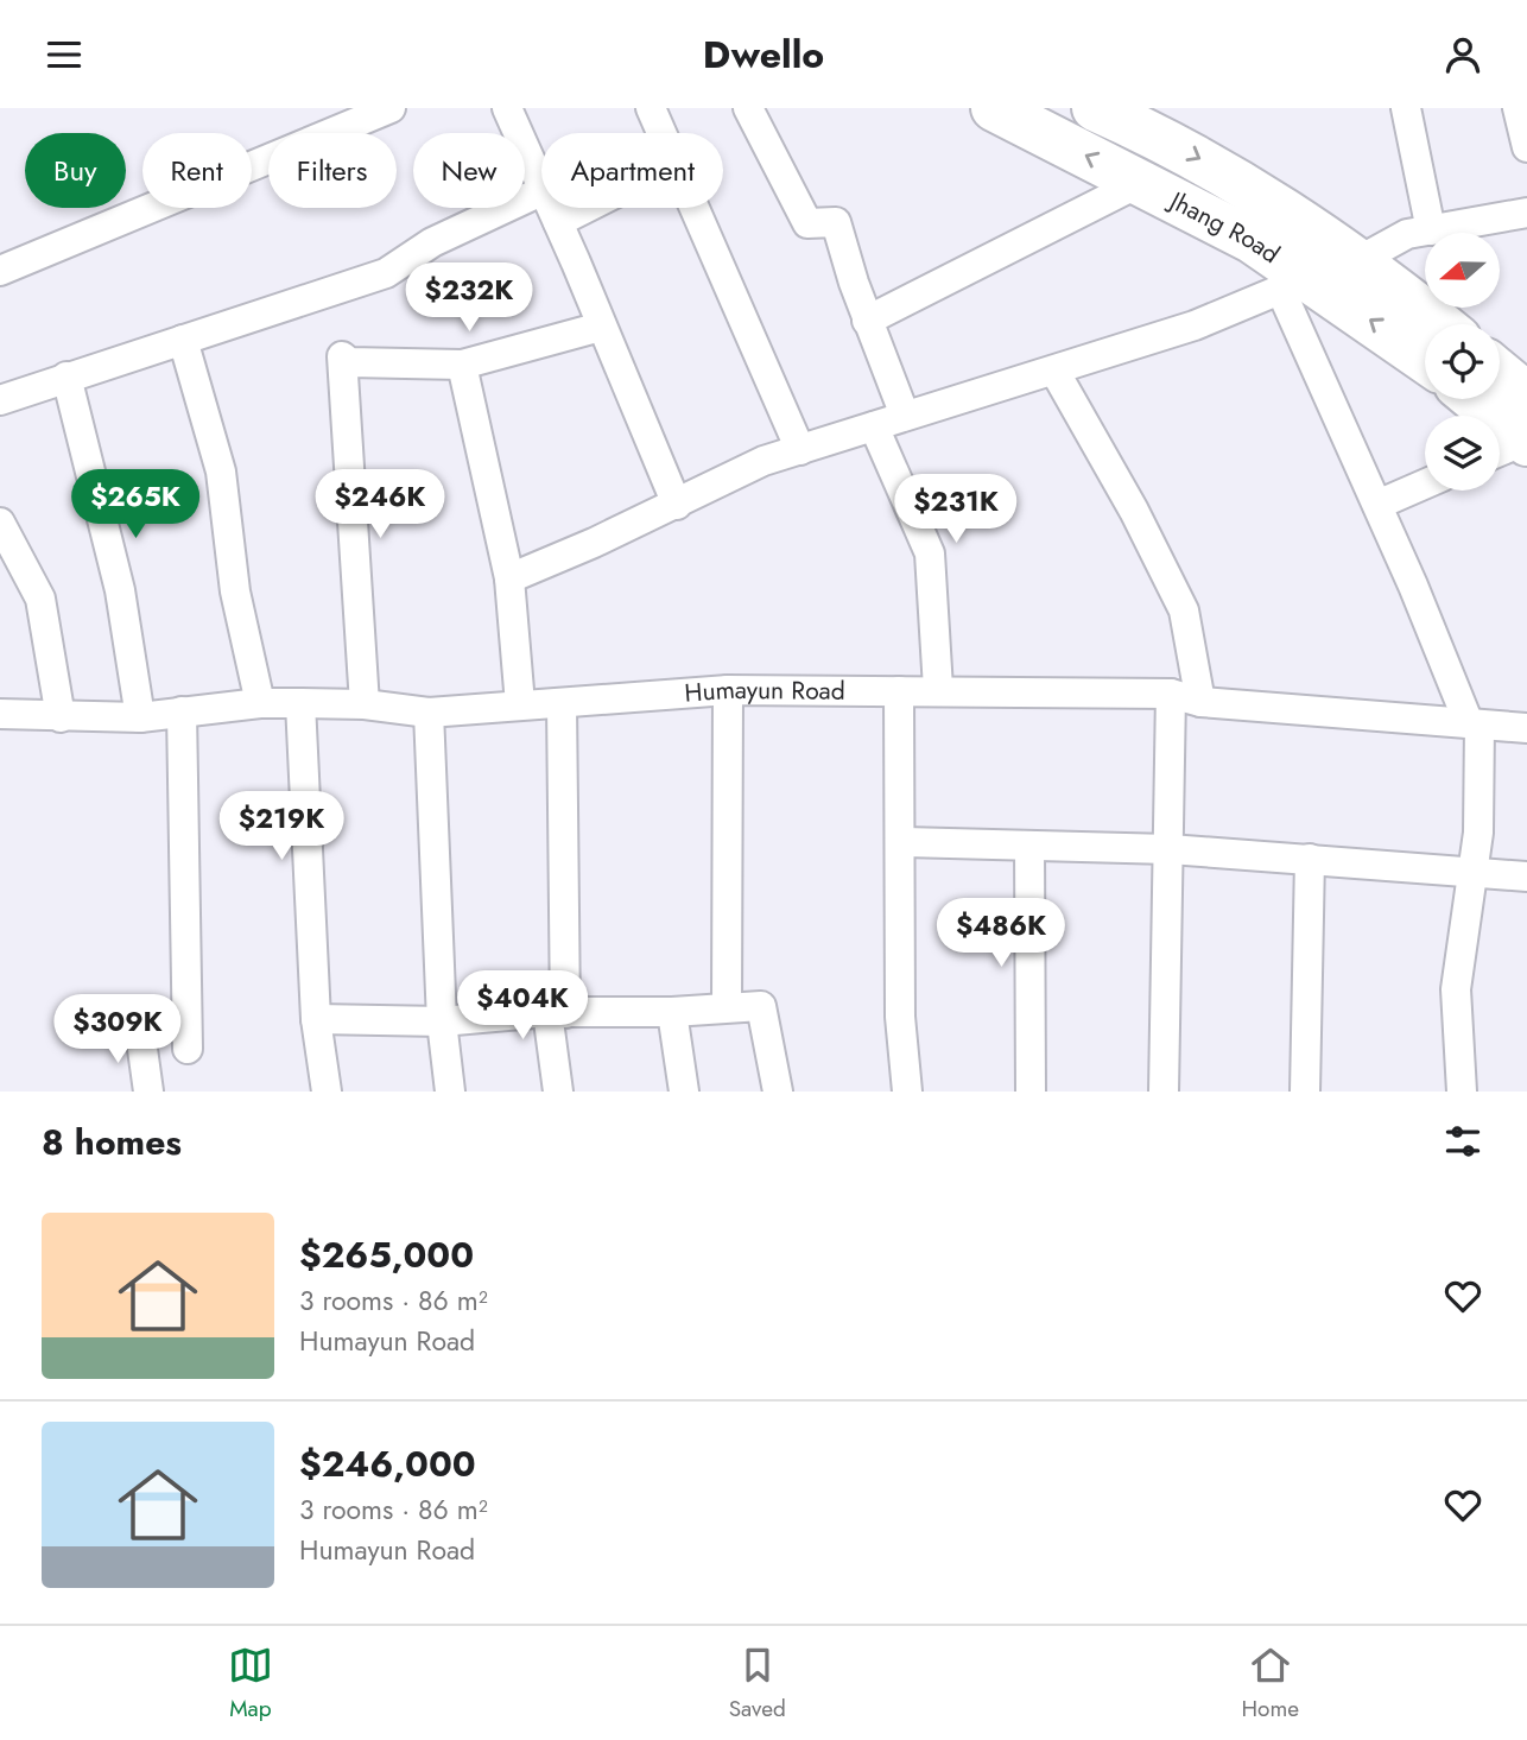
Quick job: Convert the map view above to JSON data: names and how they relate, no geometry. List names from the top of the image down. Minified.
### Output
{"streets":{"highway":["Jhang Road"],"street":["Humayun Road"]},"north":"left","page":{"header":"Dwello","chip":["Buy","Rent","Filters","New","Apartment"],"price":["$232K","$265K","$246K","$231K","$219K","$486K","$404K","$309K"],"heading":"8 homes","list":[{"name":"$265,000","note":"3 rooms · 86 m² · Humayun Road"},{"name":"$246,000","note":"3 rooms · 86 m² · Humayun Road"}],"tabs":["Map","Saved","Home"]}}
